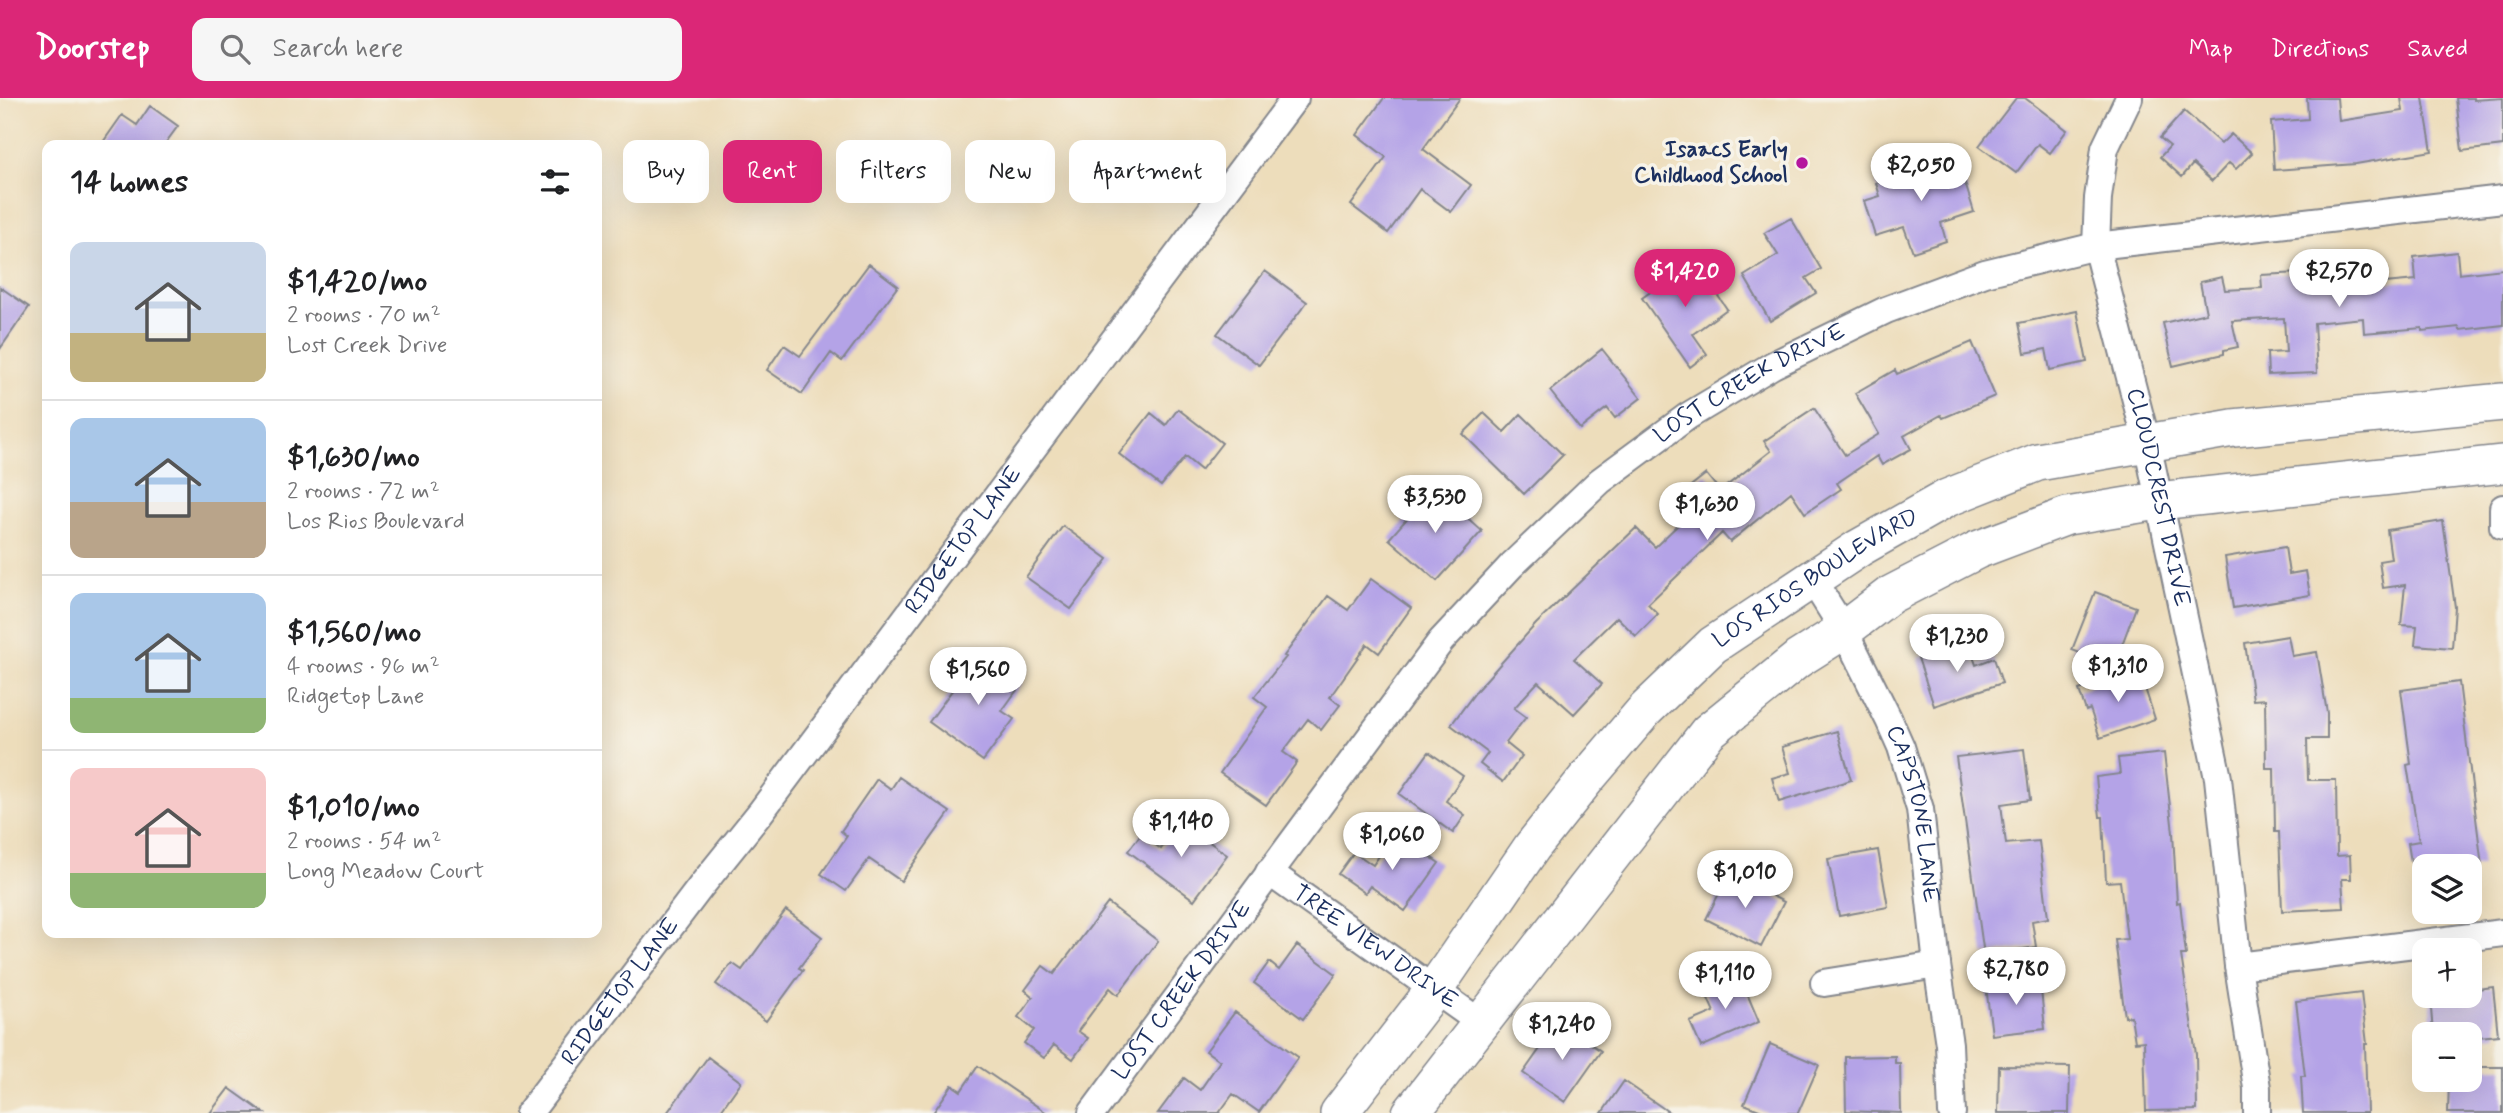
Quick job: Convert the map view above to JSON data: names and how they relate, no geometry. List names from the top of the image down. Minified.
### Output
{"streets":{"main road":["LOS RIOS BOULEVARD"],"street":["LOST CREEK DRIVE","CLOUDCREST DRIVE","RIDGETOP LANE","CAPSTONE LANE","TREE VIEW DRIVE"]},"crossings":[["LOST CREEK DRIVE","CLOUDCREST DRIVE"],["LOST CREEK DRIVE","TREE VIEW DRIVE"],["CLOUDCREST DRIVE","LOS RIOS BOULEVARD"],["LOS RIOS BOULEVARD","CAPSTONE LANE"],["LOS RIOS BOULEVARD","TREE VIEW DRIVE"]],"places":["Isaacs Early Childhood School"],"page":{"header":"Doorstep","search":"Search here","nav":["Map","Directions","Saved"],"chip":["Buy","Rent","Filters","New","Apartment"],"heading":"14 homes","price":["$2,050","$1,420","$2,570","$3,530","$1,630","$1,230","$1,310","$1,560","$1,140","$1,060","$1,010","$2,780","$1,110","$1,240"],"list":[{"name":"$1,420/mo","note":"2 rooms · 70 m² · Lost Creek Drive"},{"name":"$1,630/mo","note":"2 rooms · 72 m² · Los Rios Boulevard"},{"name":"$1,560/mo","note":"4 rooms · 96 m² · Ridgetop Lane"},{"name":"$1,010/mo","note":"2 rooms · 54 m² · Long Meadow Court"}],"map_buttons":["+","−"]}}
